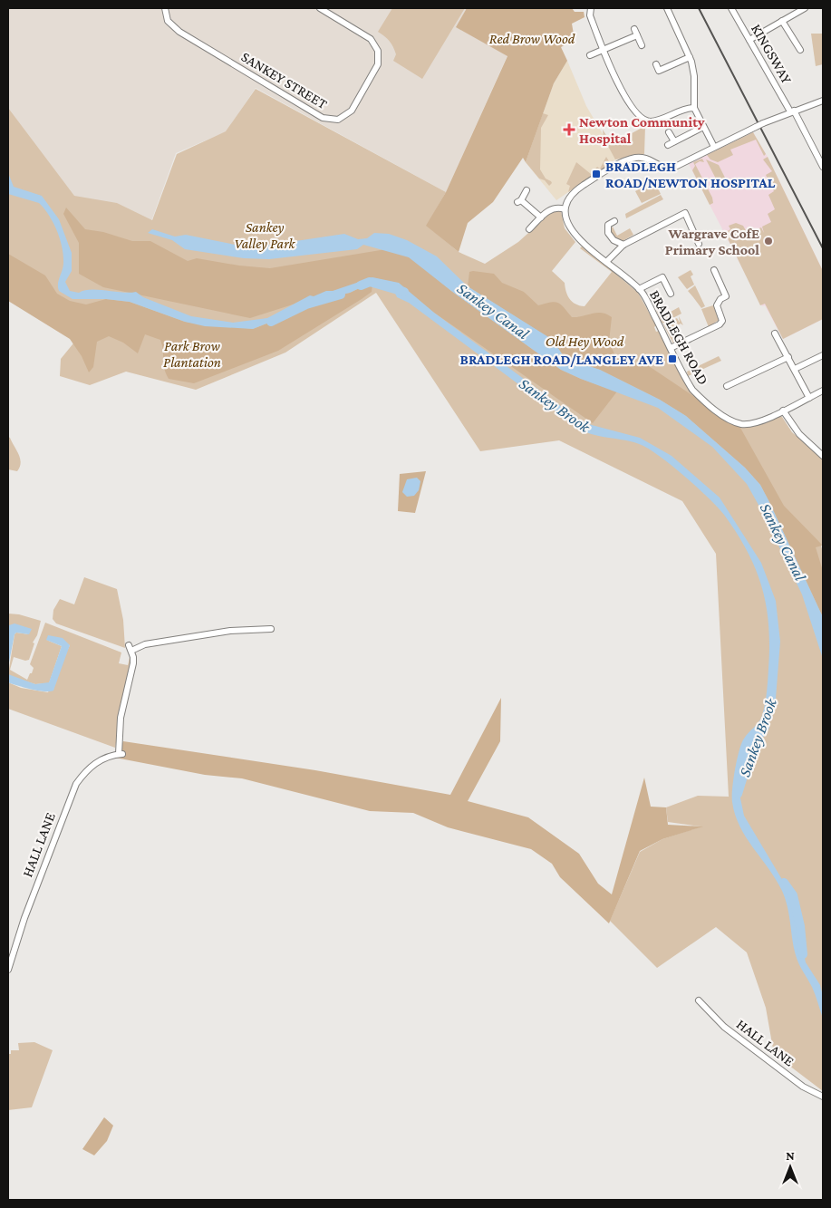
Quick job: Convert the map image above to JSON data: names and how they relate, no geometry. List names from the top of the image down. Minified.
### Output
{"streets":{"street":["KINGSWAY","SANKEY STREET","BRADLEGH ROAD","HALL LANE"]},"water":["Sankey Canal","Sankey Brook"],"parks":["Red Brow Wood","Sankey Valley Park","Old Hey Wood","Park Brow Plantation"],"places":{"health":["Newton Community Hospital"],"transit":["BRADLEGH ROAD/NEWTON HOSPITAL","BRADLEGH ROAD/LANGLEY AVE"],"other":["Wargrave CofE Primary School"]},"north":"top"}
